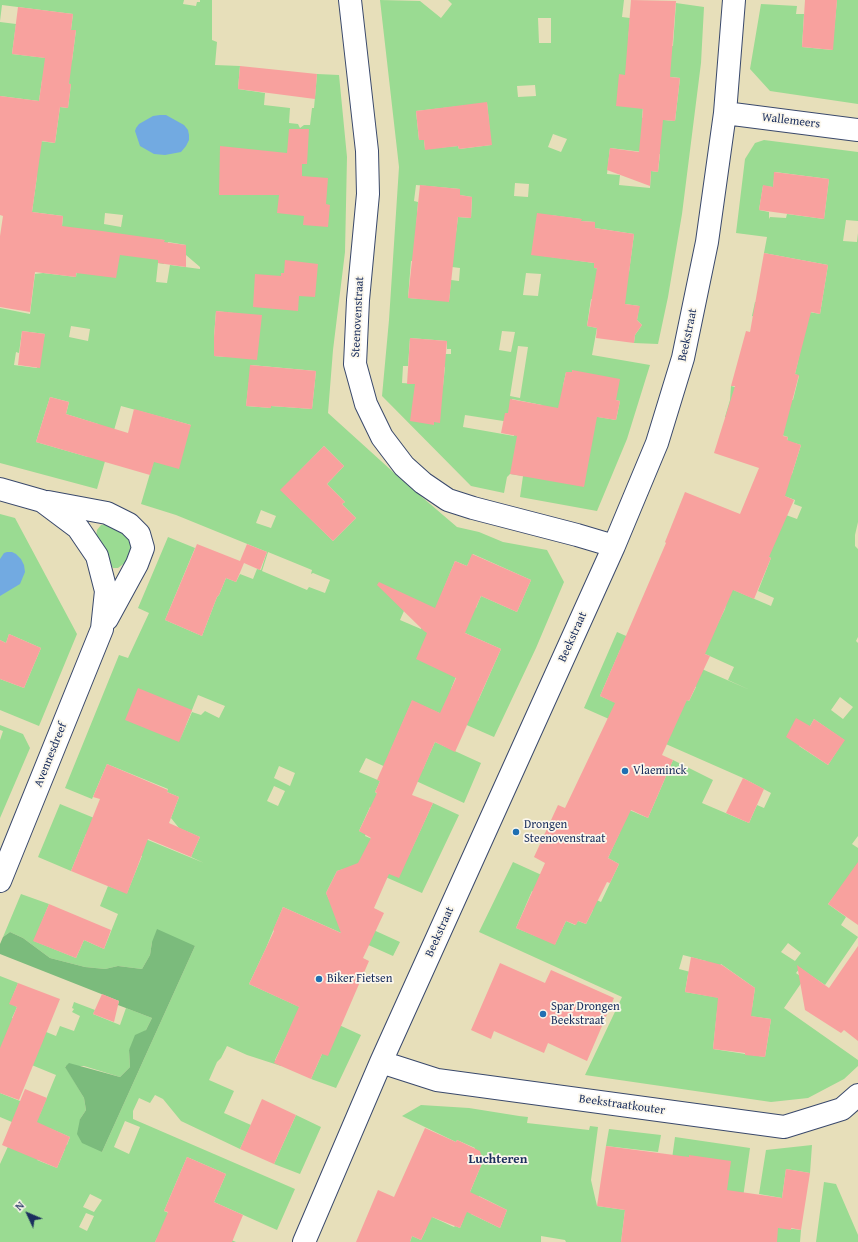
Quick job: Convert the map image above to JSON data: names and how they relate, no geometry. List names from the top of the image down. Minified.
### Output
{"streets":{"street":["Wallemeers","Steenovenstraat","Beekstraat","Avennesdreef","Beekstraatkouter"]},"crossings":[["Wallemeers","Beekstraat"],["Steenovenstraat","Beekstraat"],["Beekstraat","Beekstraatkouter"]],"districts":["Luchteren"],"places":["Vlaeminck","Drongen Steenovenstraat","Biker Fietsen","Spar Drongen Beekstraat"],"north":"top left"}
